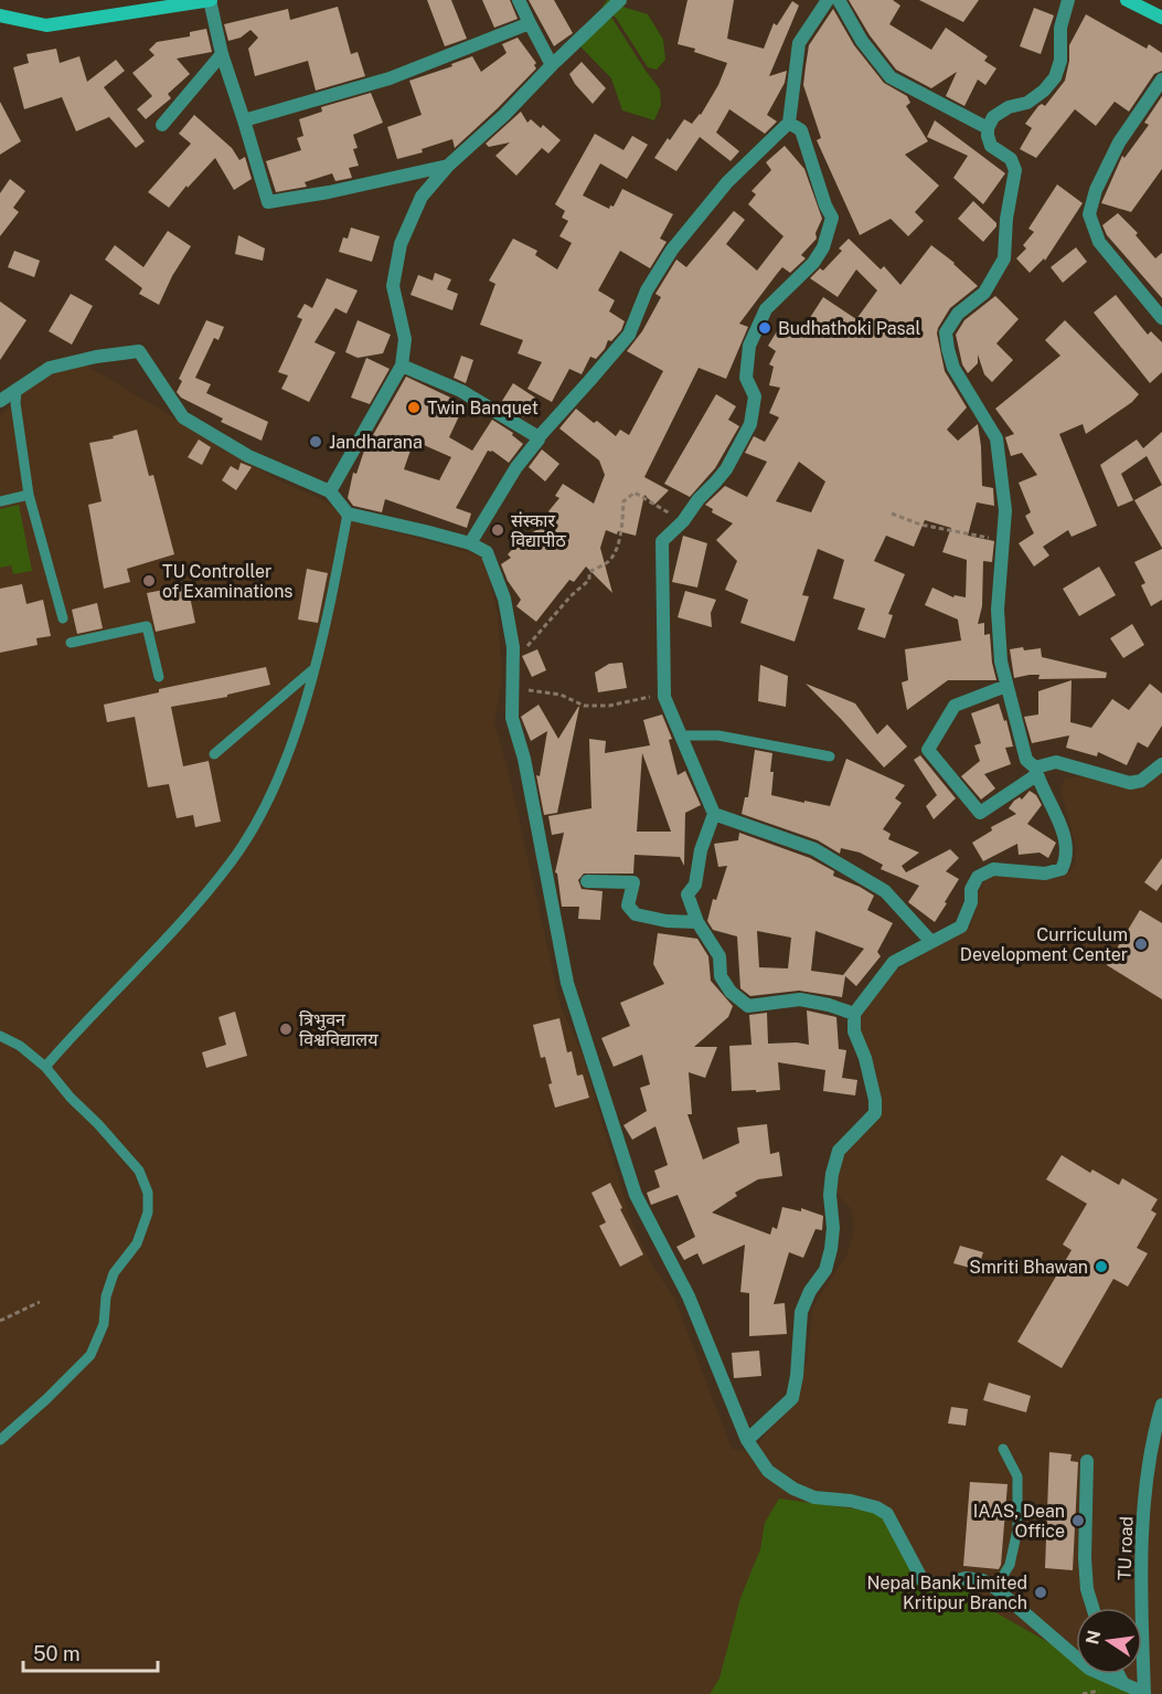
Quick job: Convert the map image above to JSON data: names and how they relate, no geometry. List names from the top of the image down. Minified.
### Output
{"streets":{"street":["TU road"]},"places":["Budhathoki Pasal","Twin Banquet","Jandharana","संस्कार विद्यापीठ","TU Controller of Examinations","Curriculum Development Center","त्रिभुवन विश्वविद्यालय","Smriti Bhawan","IAAS, Dean Office","Nepal Bank Limited Kritipur Branch"],"scale_bar":"50 m","north":"left"}
